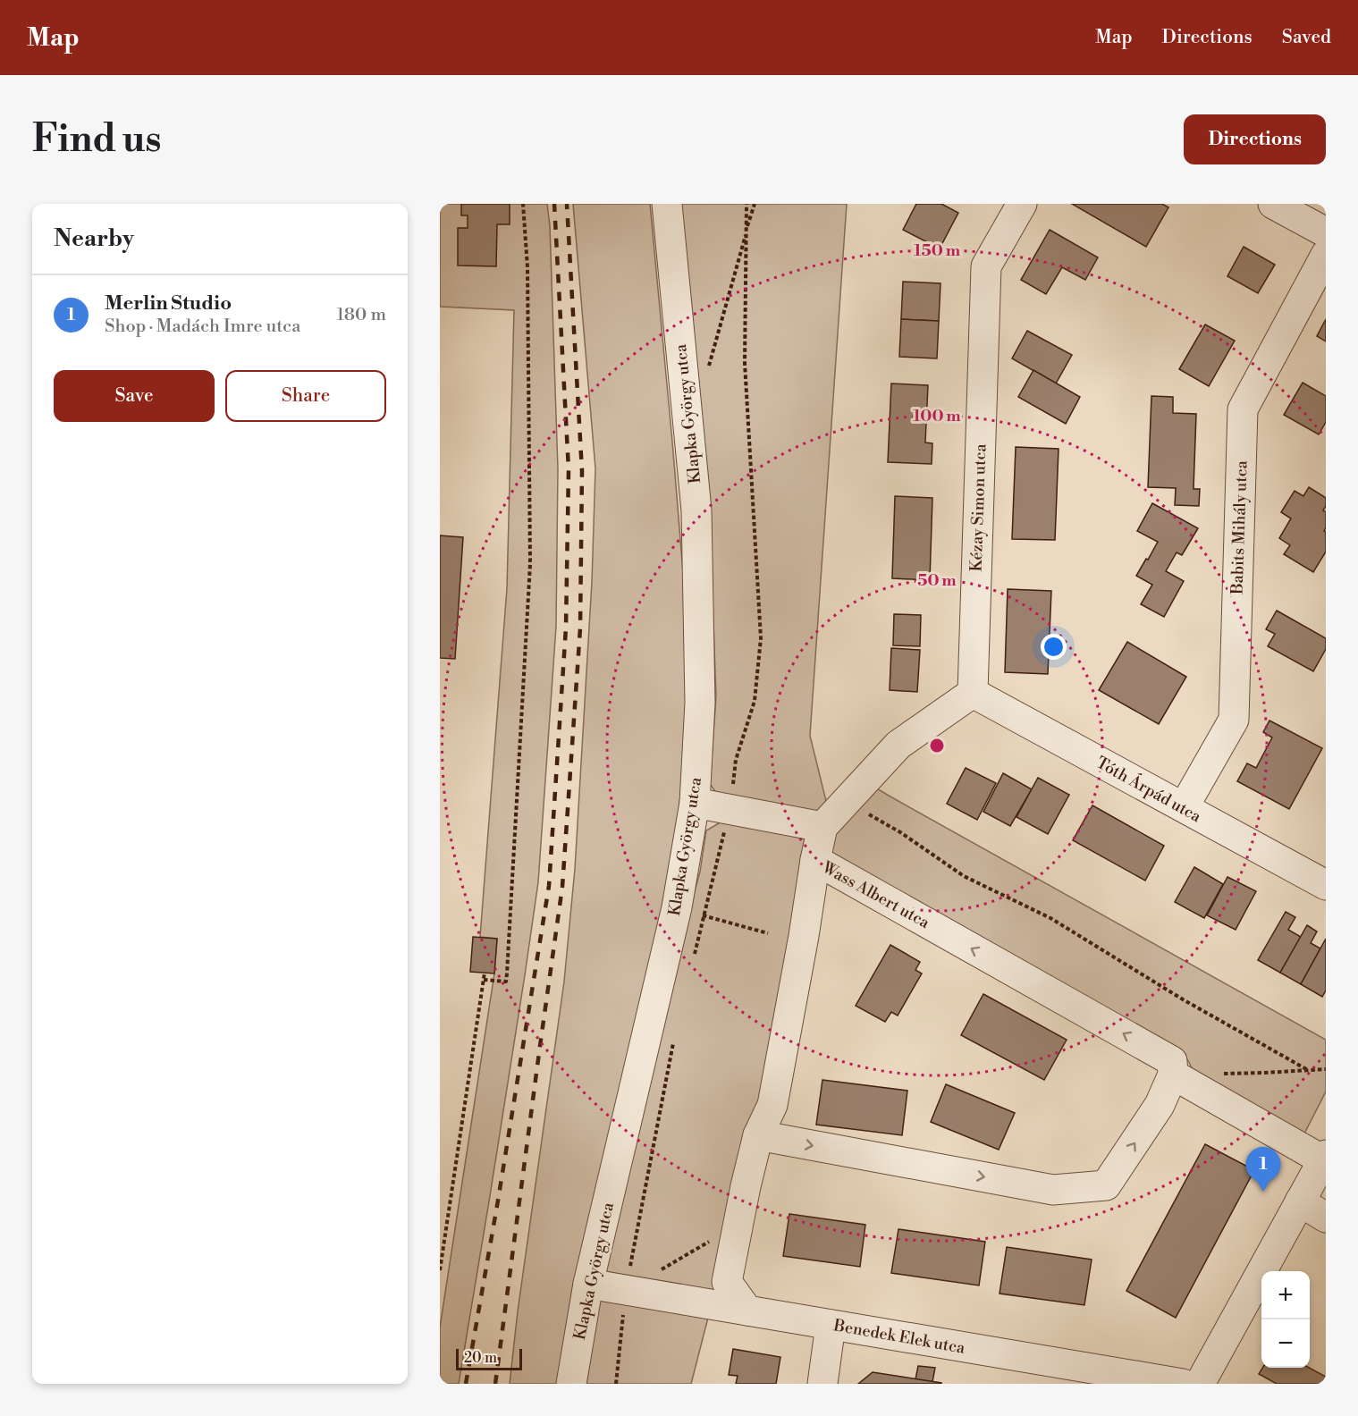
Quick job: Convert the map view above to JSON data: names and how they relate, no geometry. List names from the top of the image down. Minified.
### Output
{"streets":{"street":["Klapka György utca","Kézay Simon utca","Babits Mihály utca","Tóth Árpád utca","Wass Albert utca","Benedek Elek utca"]},"crossings":[["Klapka György utca","Benedek Elek utca"],["Kézay Simon utca","Tóth Árpád utca"],["Babits Mihály utca","Tóth Árpád utca"]],"one_way":["Wass Albert utca"],"scale_bar":"20 m","page":{"header":"Map","nav":["Map","Directions","Saved"],"buttons":["Directions",["Save","Share"]],"title":"Find us","heading":"Nearby","list":[{"mark":"1","name":"Merlin Studio","note":"Shop · Madách Imre utca","value":"180 m"}],"pins":"1","map_buttons":["+","−"],"scale":"20 m"},"rings":["150 m","100 m","50 m"]}
